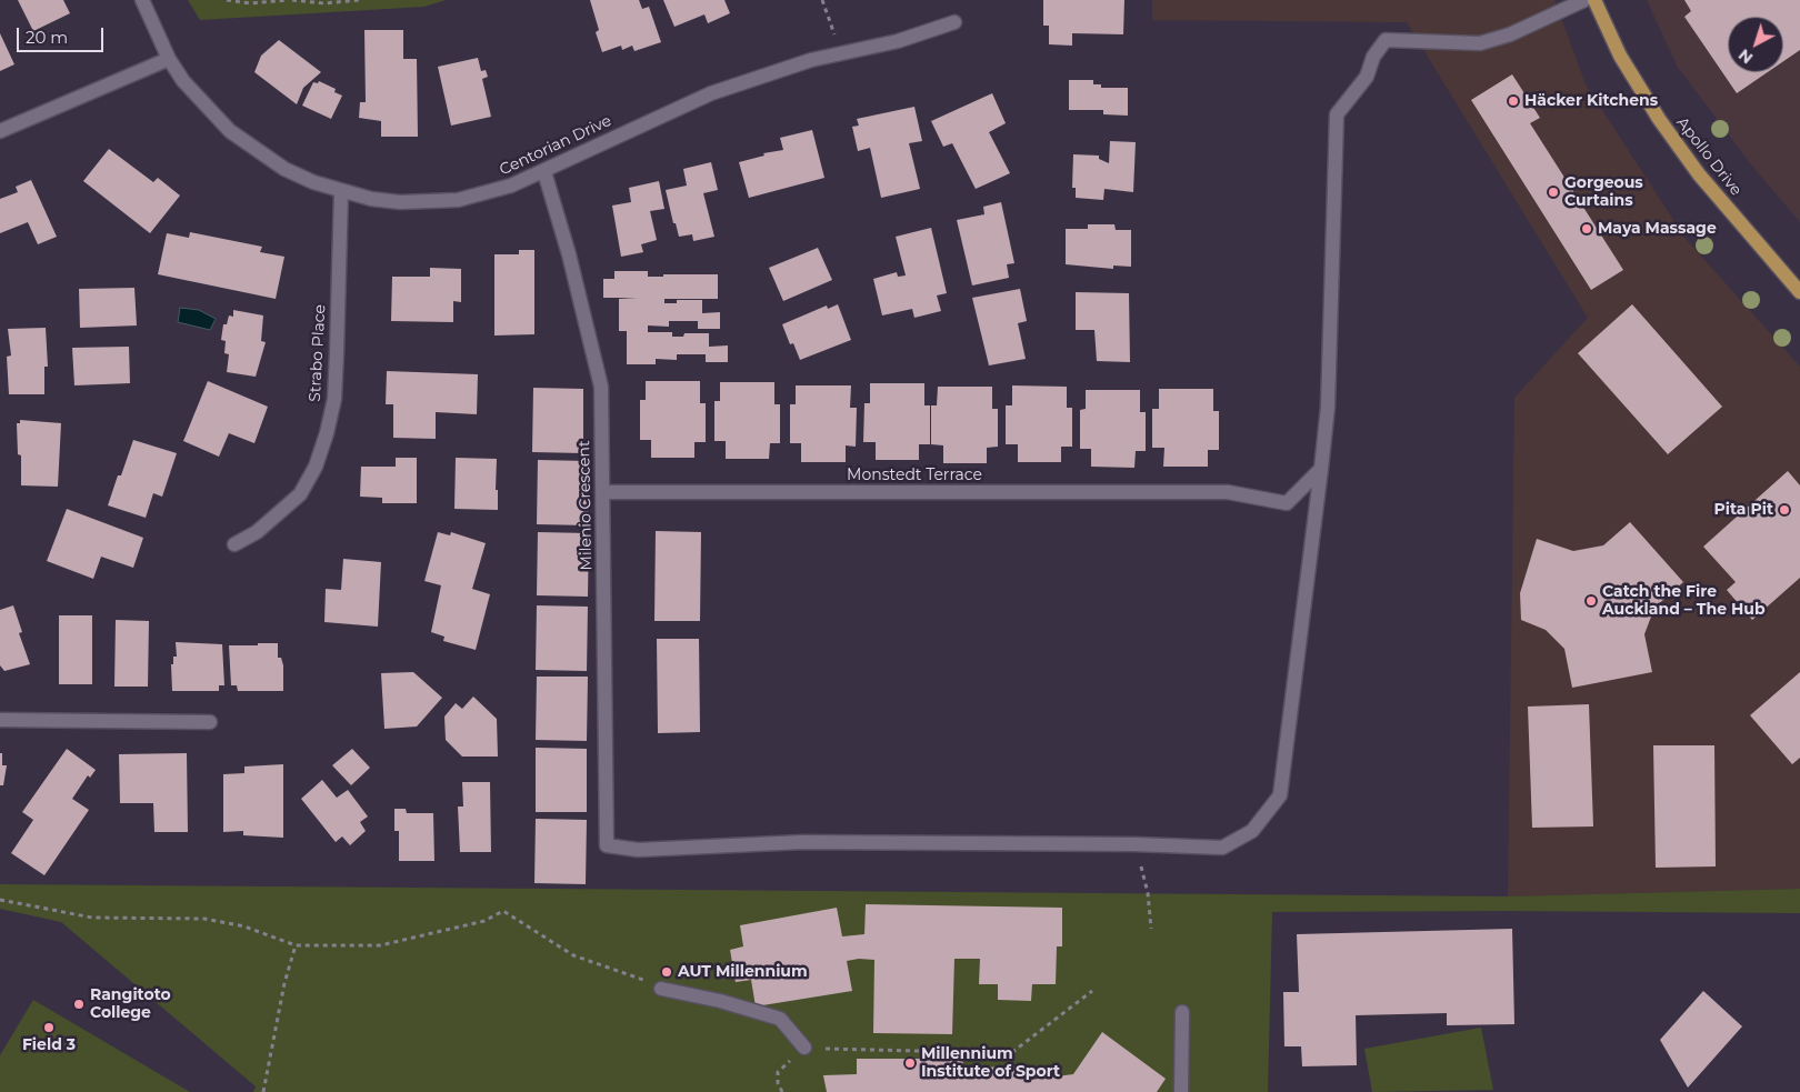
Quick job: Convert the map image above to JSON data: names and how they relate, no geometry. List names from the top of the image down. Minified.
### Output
{"streets":{"main road":["Apollo Drive"],"street":["Centorian Drive","Strabo Place","Monstedt Terrace","Milenio Crescent"]},"crossings":[["Centorian Drive","Strabo Place"],["Centorian Drive","Milenio Crescent"],["Monstedt Terrace","Milenio Crescent"]],"places":["Häcker Kitchens","Gorgeous Curtains","Maya Massage","Pita Pit","Catch the Fire Auckland – The Hub","AUT Millennium","Rangitoto College","Field 3","Millennium Institute of Sport"],"scale_bar":"20 m","north":"bottom left"}
